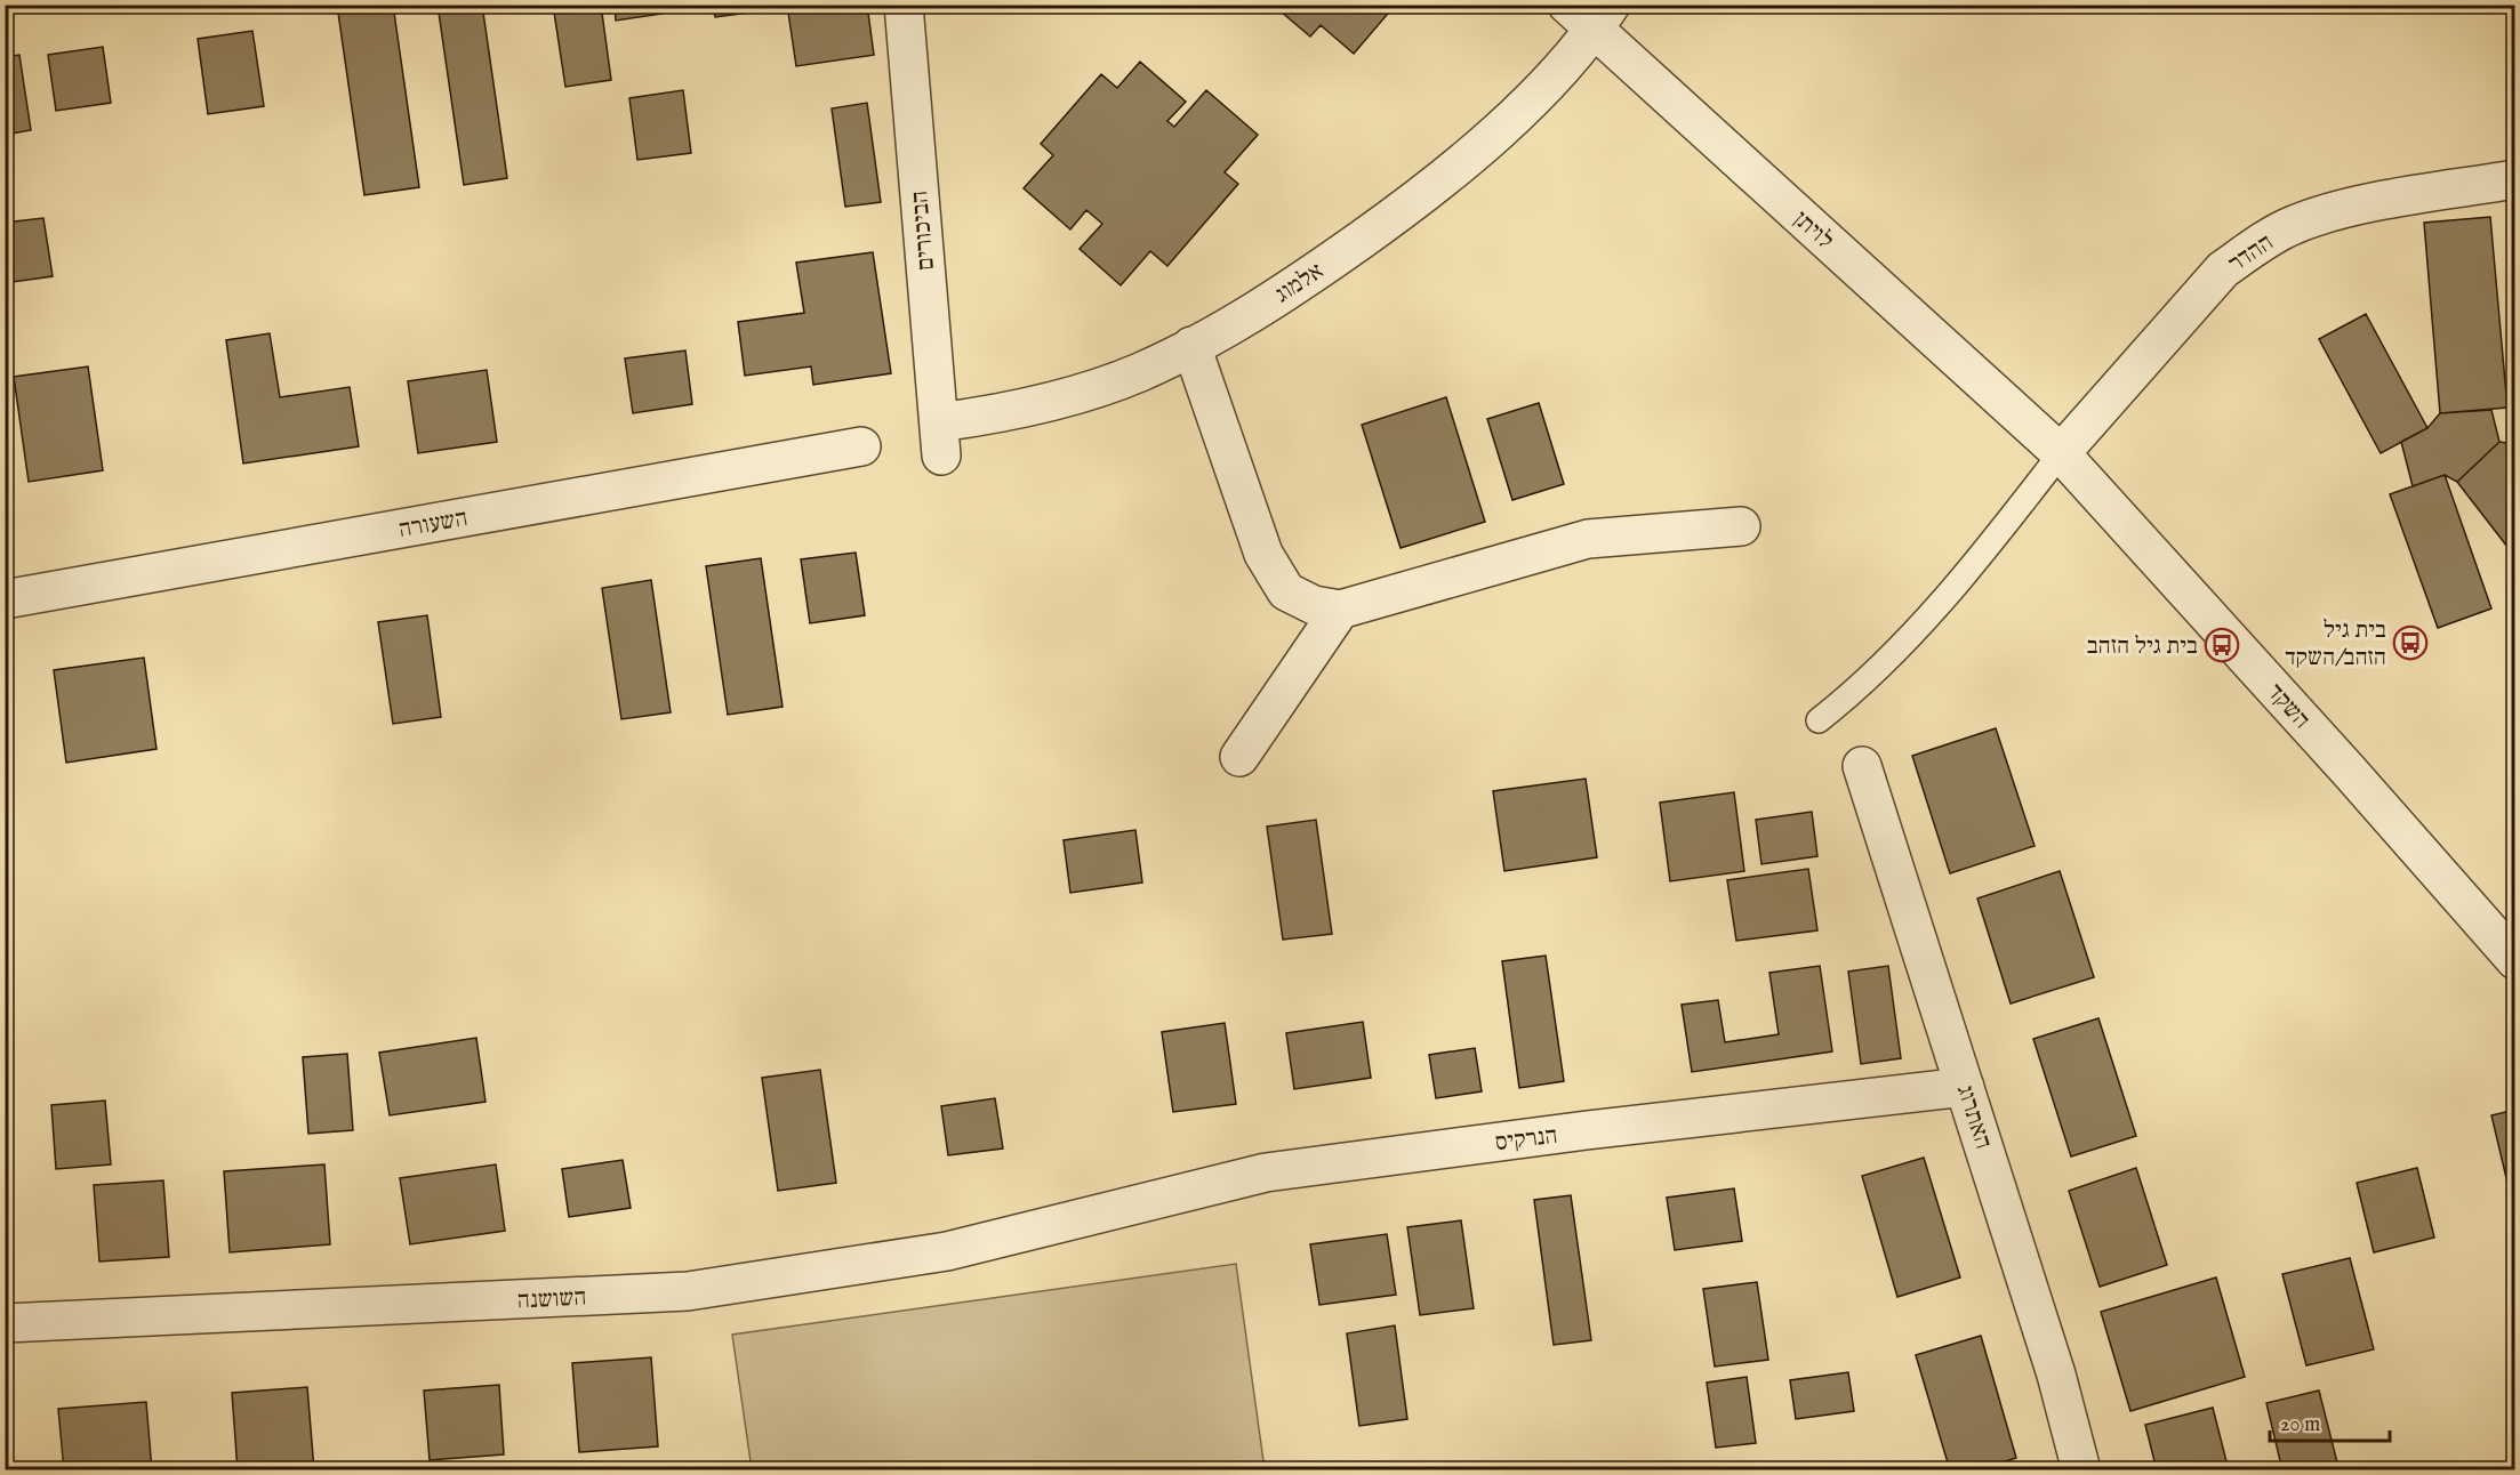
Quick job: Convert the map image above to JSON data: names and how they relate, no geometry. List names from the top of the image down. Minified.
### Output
{"streets":{"street":["לויתן","הביכורים","ההדר","אלמוג","השעורה","השקד","האתרוג","הנרקיס","השושנה"]},"crossings":[["לויתן","ההדר"],["לויתן","אלמוג"],["לויתן","השקד"],["הביכורים","אלמוג"],["ההדר","השקד"],["האתרוג","הנרקיס"],["הנרקיס","השושנה"]],"places":{"bus stop":["בית גיל הזהב/השקד","בית גיל הזהב"]},"scale_bar":"20 m"}
